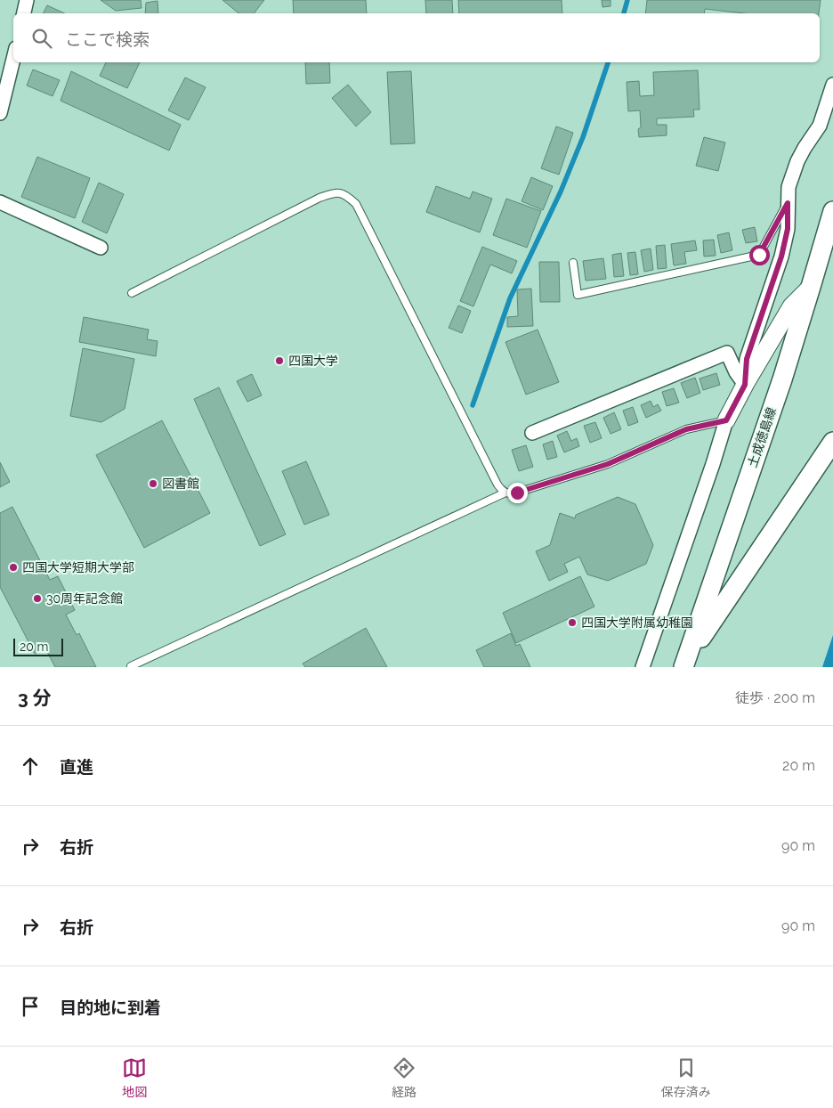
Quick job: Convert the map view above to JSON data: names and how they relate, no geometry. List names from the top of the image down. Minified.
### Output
{"streets":{"main road":["土成徳島線"]},"places":["四国大学","図書館","四国大学短期大学部","30周年記念館","四国大学附属幼稚園"],"scale_bar":"20 m","page":{"search":"ここで検索","scale":"20 m","heading":["3 分","徒歩 · 200 m"],"list":[["直進","20 m"],["右折","90 m"],["右折","90 m"],"目的地に到着"],"nav":["地図","経路","保存済み"]}}
